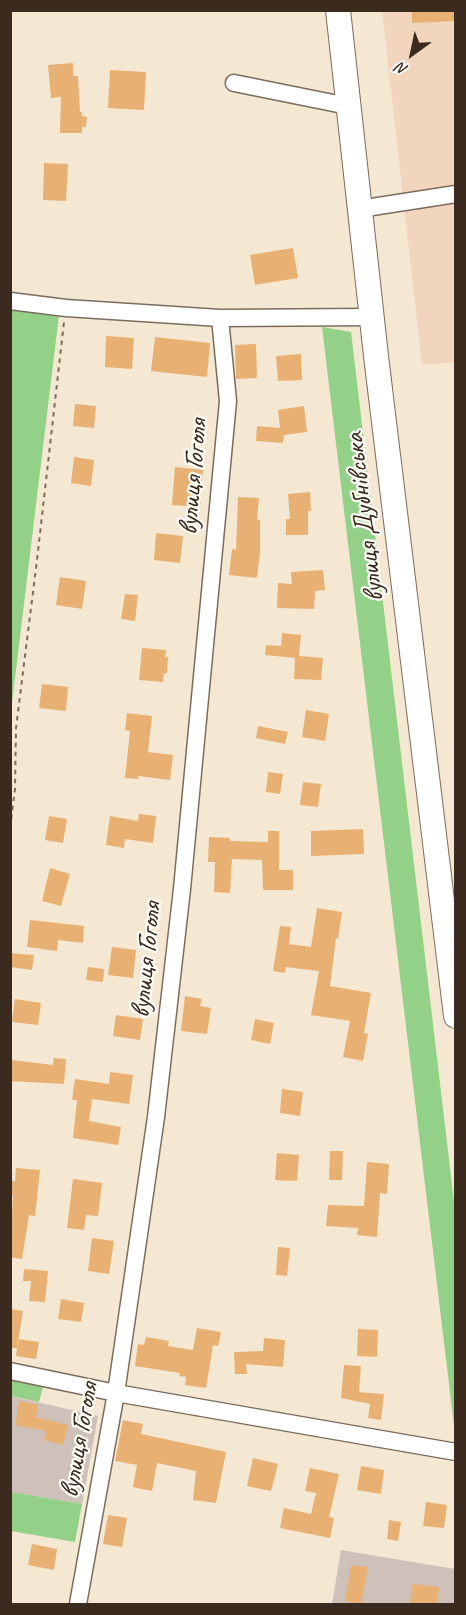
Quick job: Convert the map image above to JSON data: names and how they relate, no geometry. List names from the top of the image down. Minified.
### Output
{"streets":{"highway":["вулиця Дубнівська"],"street":["вулиця Гоголя"]},"north":"bottom left"}
